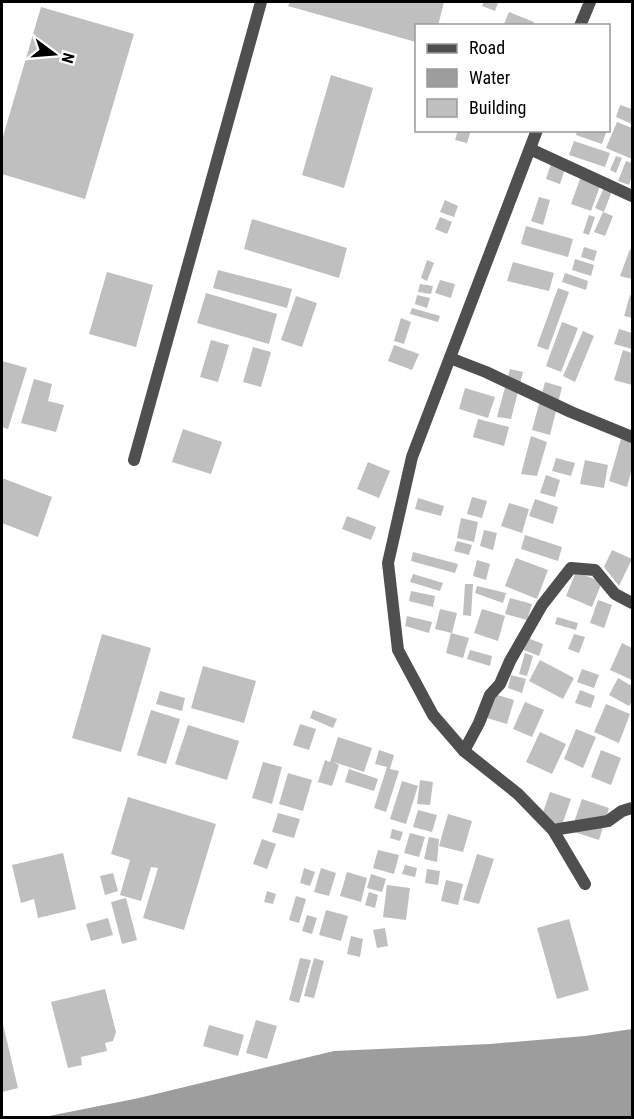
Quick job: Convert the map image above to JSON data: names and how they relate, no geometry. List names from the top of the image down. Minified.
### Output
{"legend":["Road","Water","Building"],"north":"right"}
